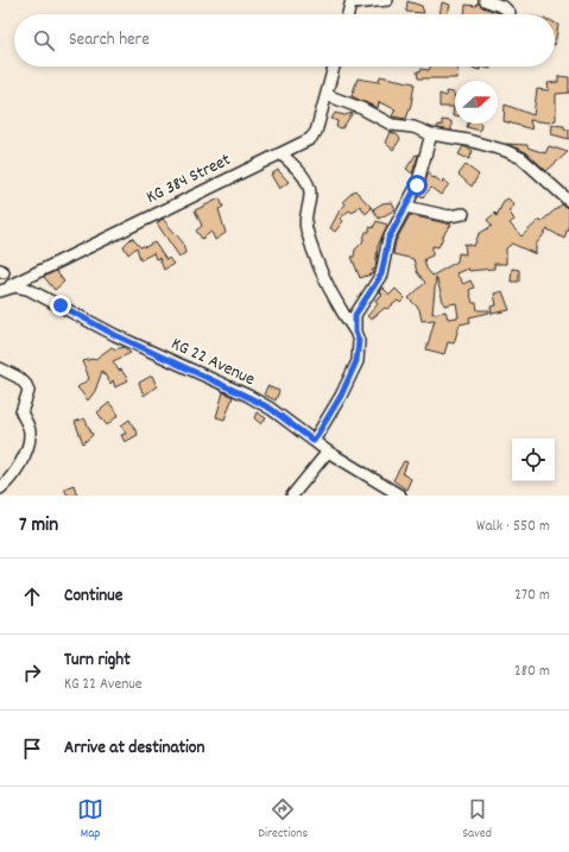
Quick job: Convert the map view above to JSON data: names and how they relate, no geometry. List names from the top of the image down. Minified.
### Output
{"streets":{"street":["KG 384 Street","KG 22 Avenue"]},"crossings":[["KG 384 Street","KG 22 Avenue"]],"north":"right","page":{"search":"Search here","heading":["7 min","Walk · 550 m"],"list":[["Continue","270 m"],["Turn right","KG 22 Avenue","280 m"],"Arrive at destination"],"nav":["Map","Directions","Saved"]}}
